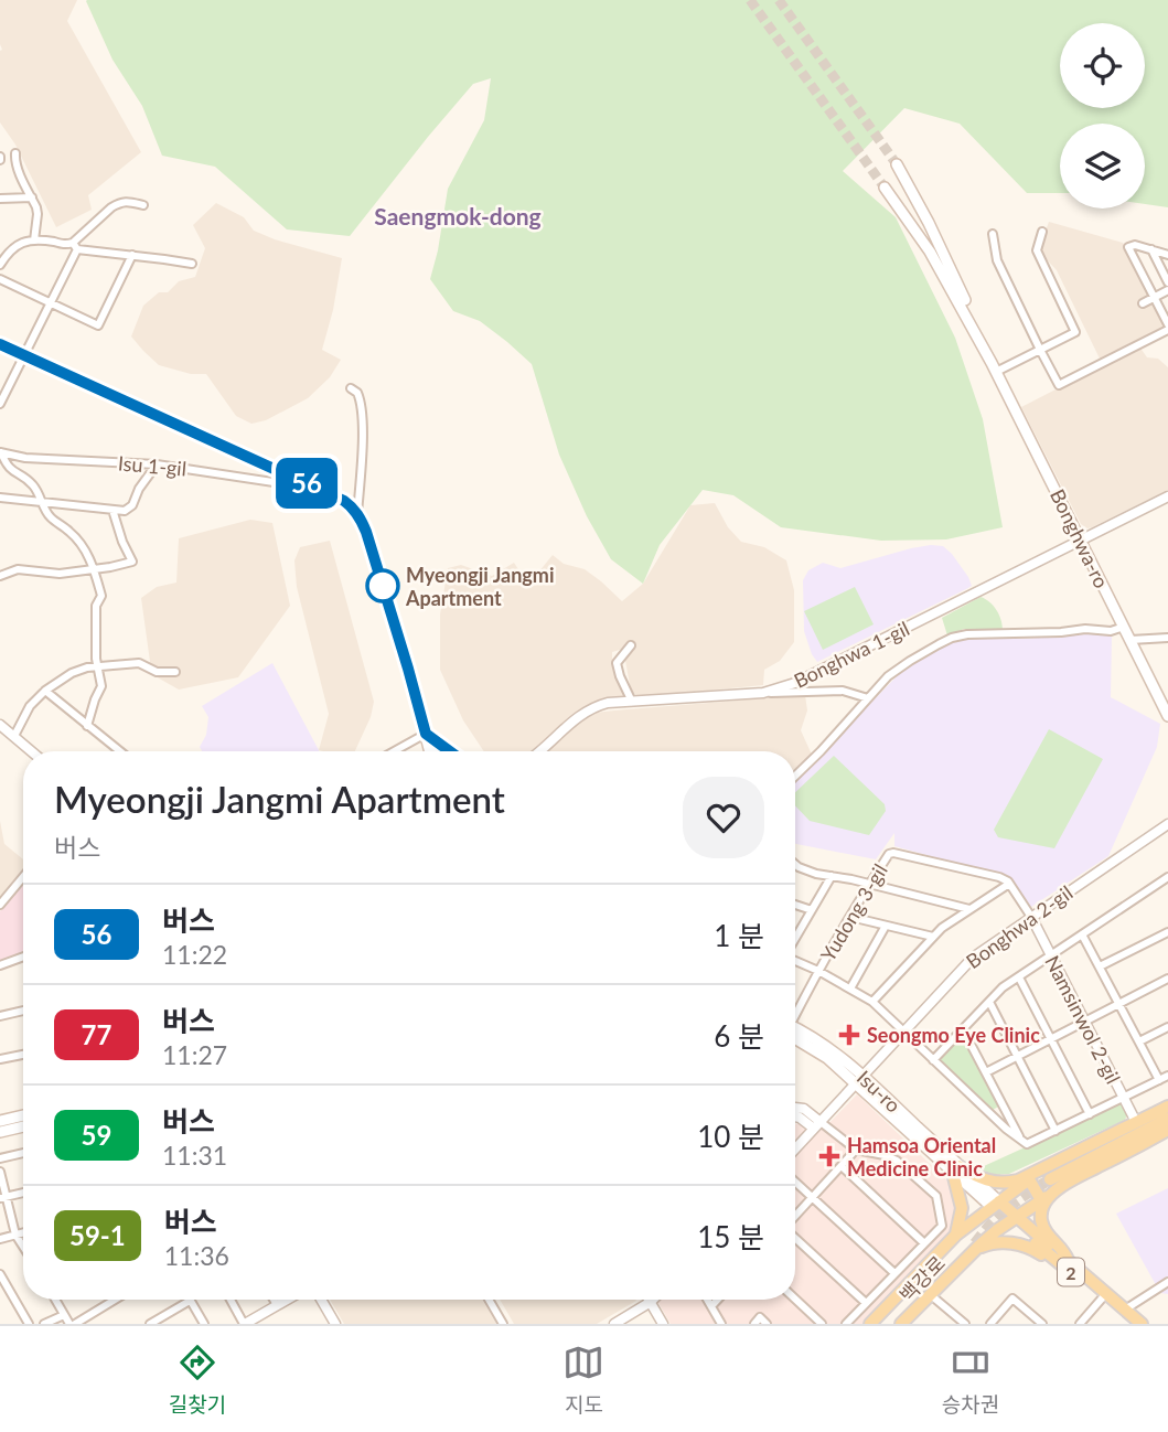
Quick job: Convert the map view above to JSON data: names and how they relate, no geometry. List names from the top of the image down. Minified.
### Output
{"streets":{"main road":["Bonghwa-ro","Isu-ro","2","백강로"],"street":["Isu 1-gil","Bonghwa 1-gil","Yudong 3-gil","Bonghwa 2-gil","Namsinwol 2-gil"]},"crossings":[["Bonghwa-ro","Bonghwa 1-gil"],["Bonghwa 2-gil","Namsinwol 2-gil"],["Bonghwa 2-gil","Isu-ro"],["Isu-ro","2"],["2","백강로"]],"districts":["Saengmok-dong"],"places":{"other":["Myeongji Jangmi Apartment"],"health":["Seongmo Eye Clinic","Hamsoa Oriental Medicine Clinic"]},"lines":["bus line 56"],"page":{"on_map":"56","heading":["Myeongji Jangmi Apartment","버스"],"list":[{"mark":"56","name":"버스","note":"11:22","value":"1 분"},{"mark":"77","name":"버스","note":"11:27","value":"6 분"},{"mark":"59","name":"버스","note":"11:31","value":"10 분"},{"mark":"59-1","name":"버스","note":"11:36","value":"15 분"}],"tabs":["길찾기","지도","승차권"]}}
